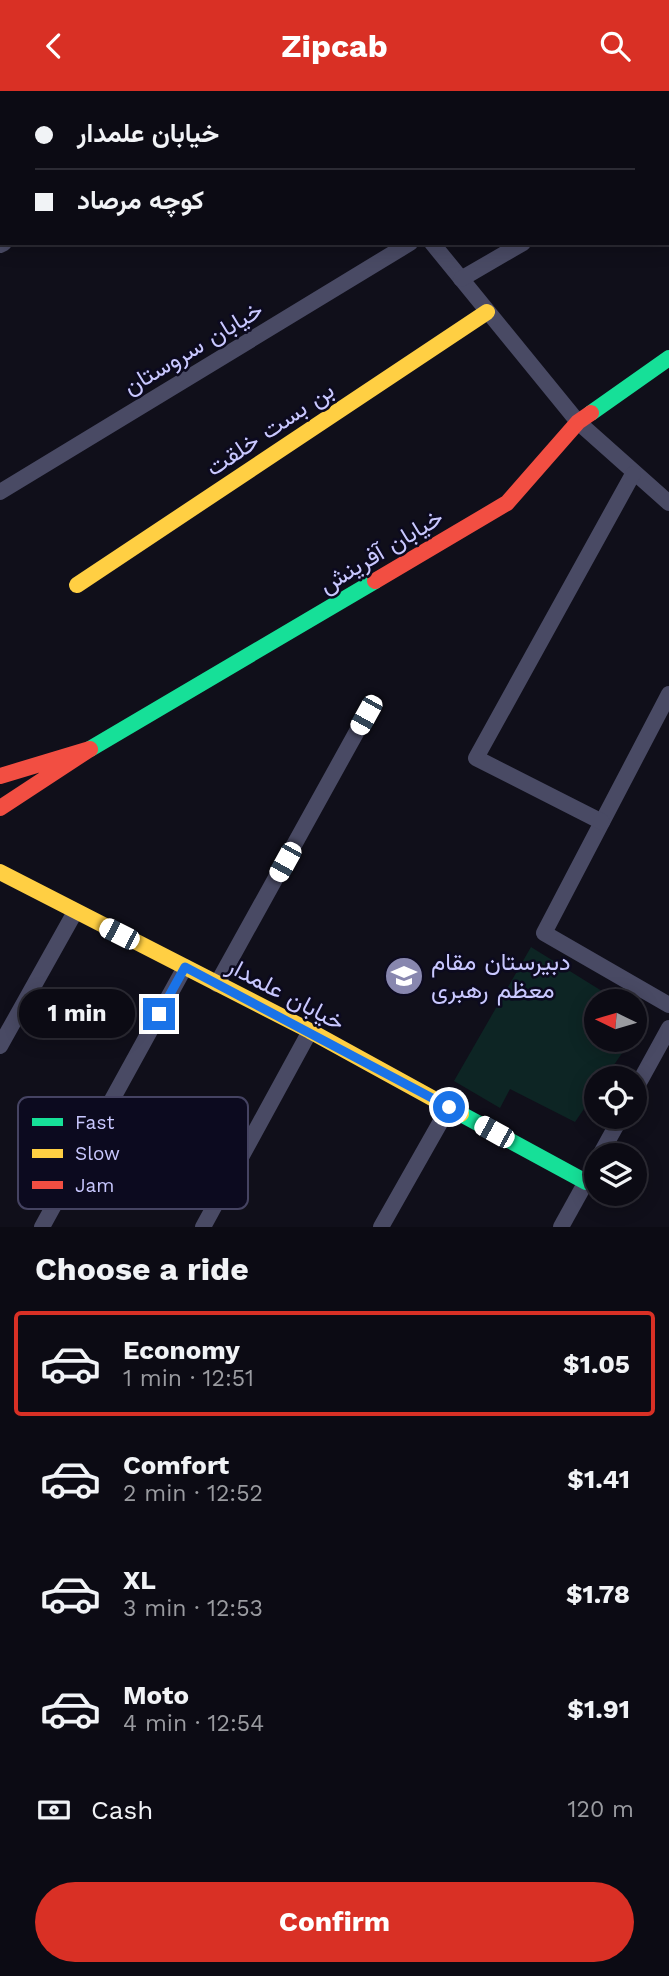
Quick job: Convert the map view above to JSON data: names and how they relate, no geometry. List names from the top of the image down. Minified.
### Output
{"streets":{"street":["خیابان سروستان","بن بست خلقت","خیابان آفرینش","خیابان علمدار"]},"places":{"school or university":["دبیرستان مقام معظم رهبری"]},"legend":["Fast","Slow","Jam"],"north":"left","page":{"header":"Zipcab","banner":["خیابان علمدار","کوچه مرصاد"],"bubble":"1 min","heading":"Choose a ride","list":[{"name":"Economy","note":"1 min · 12:51","value":"$1.05"},{"name":"Comfort","note":"2 min · 12:52","value":"$1.41"},{"name":"XL","note":"3 min · 12:53","value":"$1.78"},{"name":"Moto","note":"4 min · 12:54","value":"$1.91"}],"pay":["Cash","120 m"],"buttons":"Confirm"}}
